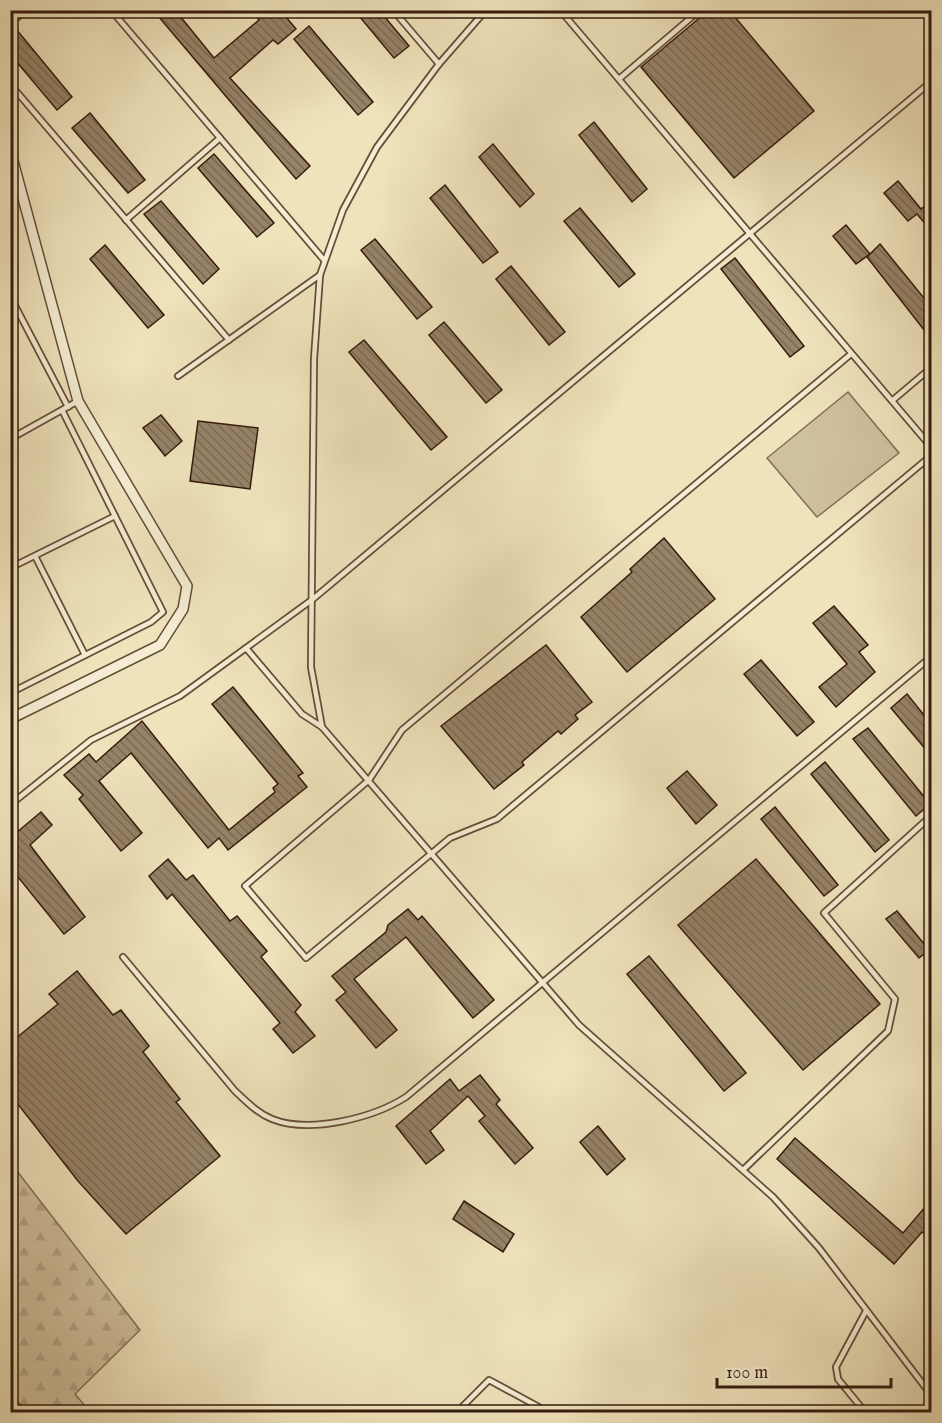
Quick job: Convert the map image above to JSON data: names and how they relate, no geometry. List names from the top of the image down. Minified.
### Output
{"scale_bar":"100 m"}
